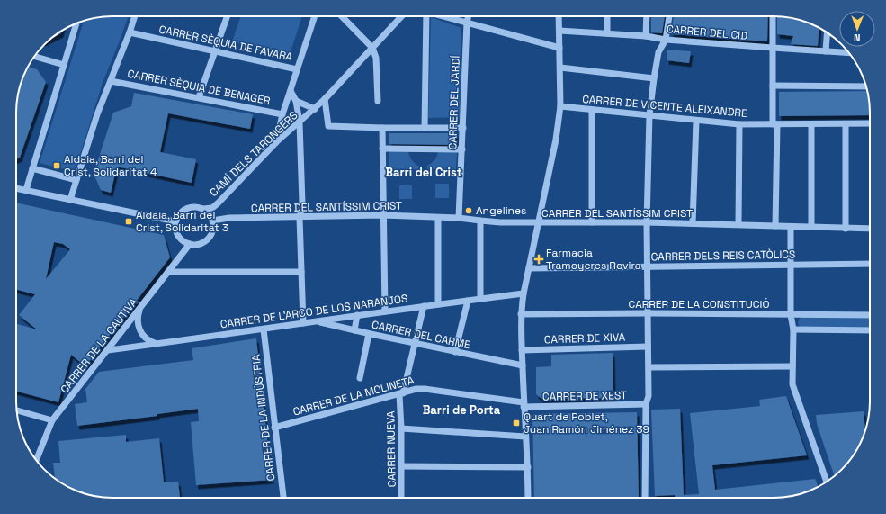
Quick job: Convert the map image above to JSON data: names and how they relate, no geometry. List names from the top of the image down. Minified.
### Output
{"streets":{"street":["CARRER DEL CID","CARRER SÈQUIA DE FAVARA","CARRER SÈQUIA DE BENAGER","CARRER DEL JARDÍ","CARRER DE VICENTE ALEIXANDRE","CAMÍ DELS TARONGERS","CARRER DEL SANTÍSSIM CRIST","CARRER DELS REIS CATÒLICS","CARRER DE LA CONSTITUCIÓ","CARRER DE L'ARCO DE LOS NARANJOS","CARRER DEL CARME","CARRER DE XIVA","CARRER DE LA CAUTIVA","CARRER DE LA MOLINETA","CARRER DE XEST","CARRER DE LA INDÚSTRIA","CARRER NUEVA"]},"crossings":[["CARRER DEL JARDÍ","CARRER DEL SANTÍSSIM CRIST"],["CAMÍ DELS TARONGERS","CARRER DEL SANTÍSSIM CRIST"],["CAMÍ DELS TARONGERS","CARRER DE LA CAUTIVA"],["CARRER DEL SANTÍSSIM CRIST","CARRER DE LA CAUTIVA"],["CARRER DE L'ARCO DE LOS NARANJOS","CARRER DEL CARME"],["CARRER DE L'ARCO DE LOS NARANJOS","CARRER DE LA CAUTIVA"],["CARRER DE L'ARCO DE LOS NARANJOS","CARRER DE LA INDÚSTRIA"],["CARRER DE L'ARCO DE LOS NARANJOS","CARRER NUEVA"],["CARRER DEL CARME","CARRER NUEVA"],["CARRER DE LA MOLINETA","CARRER DE XEST"],["CARRER DE LA MOLINETA","CARRER DE LA INDÚSTRIA"],["CARRER DE LA MOLINETA","CARRER NUEVA"]],"districts":["Barri del Crist","Barri de Porta"],"places":{"transit":["Aldaia, Barri del Crist, Solidaritat 4","Aldaia, Barri del Crist, Solidaritat 3","Quart de Poblet, Juan Ramón Jiménez 39"],"other":["Angelines"],"health":["Farmacia Tramoyeres Rovira"]},"north":"bottom"}
